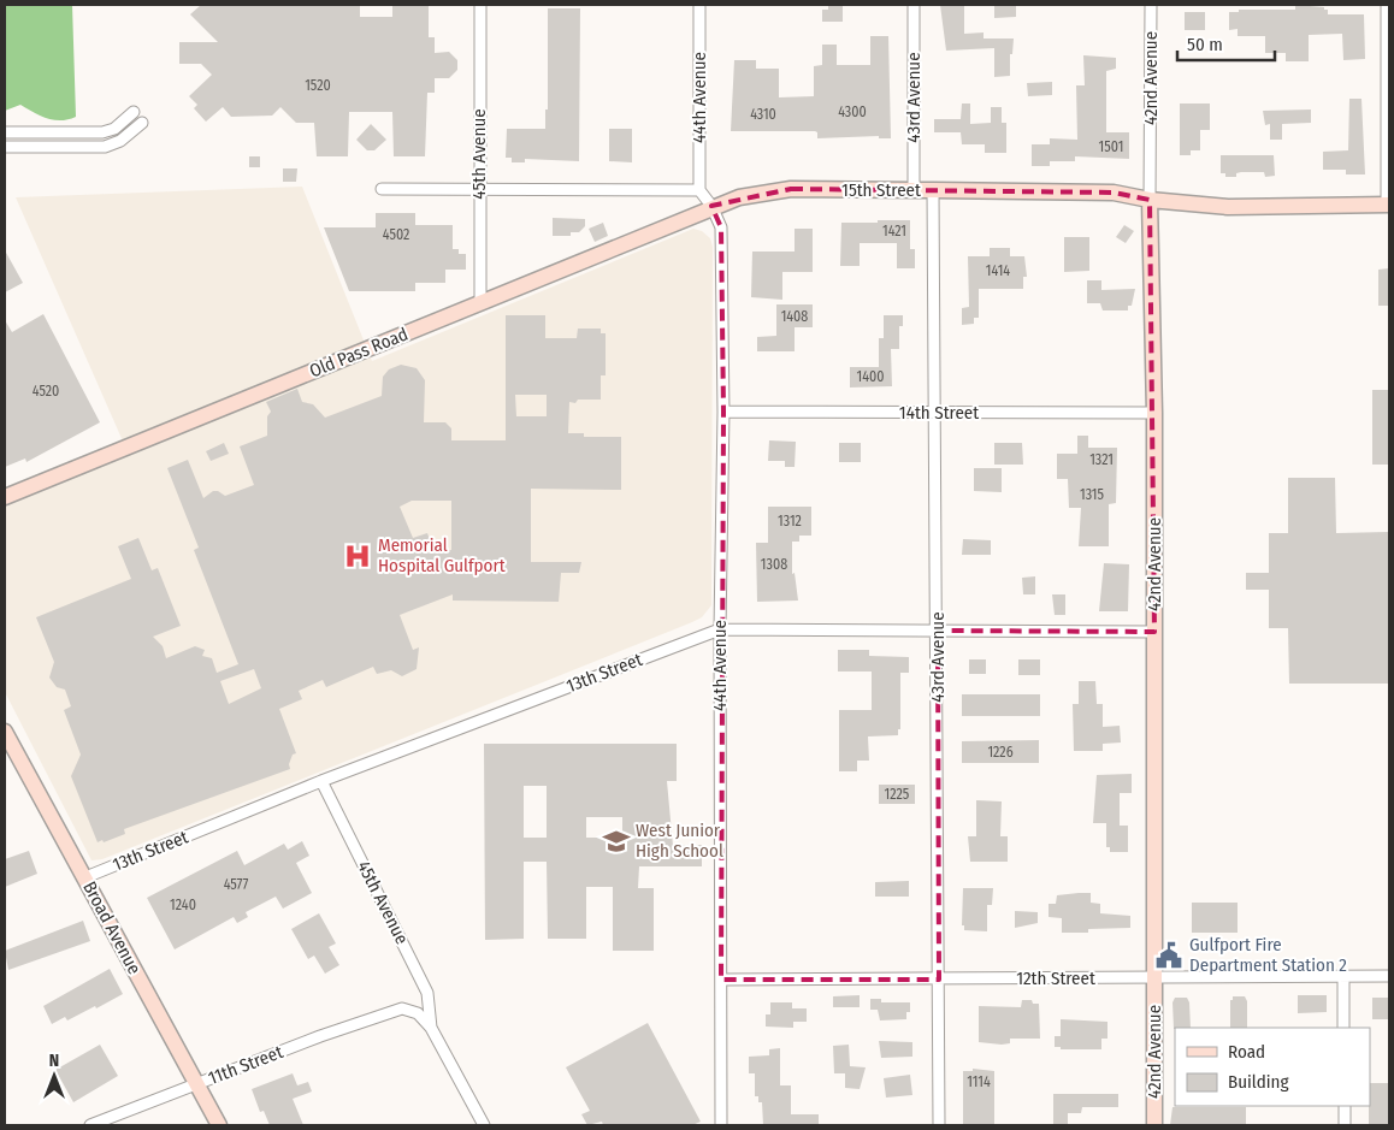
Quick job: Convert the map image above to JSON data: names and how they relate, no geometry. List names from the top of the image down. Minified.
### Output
{"streets":{"main road":["42nd Avenue","15th Street","Old Pass Road","Broad Avenue"],"street":["44th Avenue","43rd Avenue","45th Avenue","14th Street","13th Street","12th Street","11th Street"]},"crossings":[["42nd Avenue","15th Street"],["42nd Avenue","14th Street"],["42nd Avenue","13th Street"],["42nd Avenue","12th Street"],["44th Avenue","15th Street"],["44th Avenue","Old Pass Road"],["44th Avenue","14th Street"],["44th Avenue","13th Street"],["44th Avenue","12th Street"],["43rd Avenue","15th Street"],["43rd Avenue","14th Street"],["43rd Avenue","13th Street"],["43rd Avenue","12th Street"],["45th Avenue","Old Pass Road"],["45th Avenue","13th Street"],["45th Avenue","11th Street"],["15th Street","Old Pass Road"],["13th Street","Broad Avenue"],["Broad Avenue","11th Street"]],"places":{"hospital":["Memorial Hospital Gulfport"],"school or university":["West Junior High School"],"public building":["Gulfport Fire Department Station 2"]},"house_numbers":["1520","4300","4310","1501","1421","4502","1414","1408","1400","4520","1321","1315","1312","1308","1226","1225","4577","1240","1114"],"legend":["Road","Building"],"scale_bar":"50 m","north":"top"}
